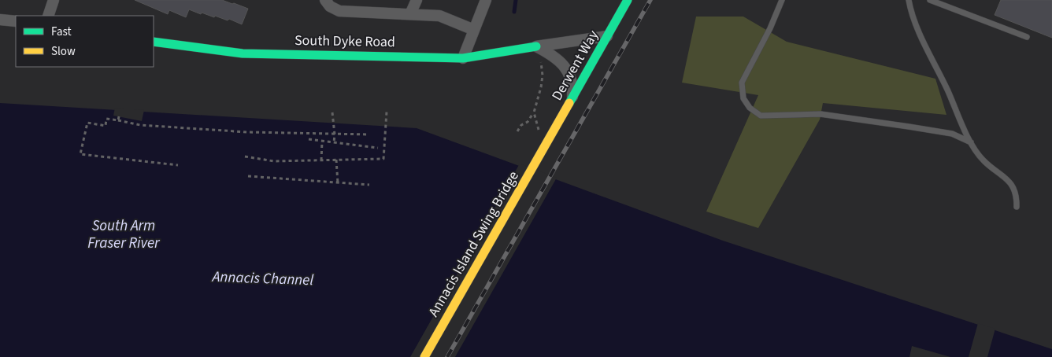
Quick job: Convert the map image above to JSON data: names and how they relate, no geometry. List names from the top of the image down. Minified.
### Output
{"streets":{"main road":["South Dyke Road","Derwent Way","Annacis Island Swing Bridge"]},"crossings":[["South Dyke Road","Derwent Way"],["Derwent Way","Annacis Island Swing Bridge"]],"water":["South Arm Fraser River","Annacis Channel"],"legend":["Fast","Slow"]}
